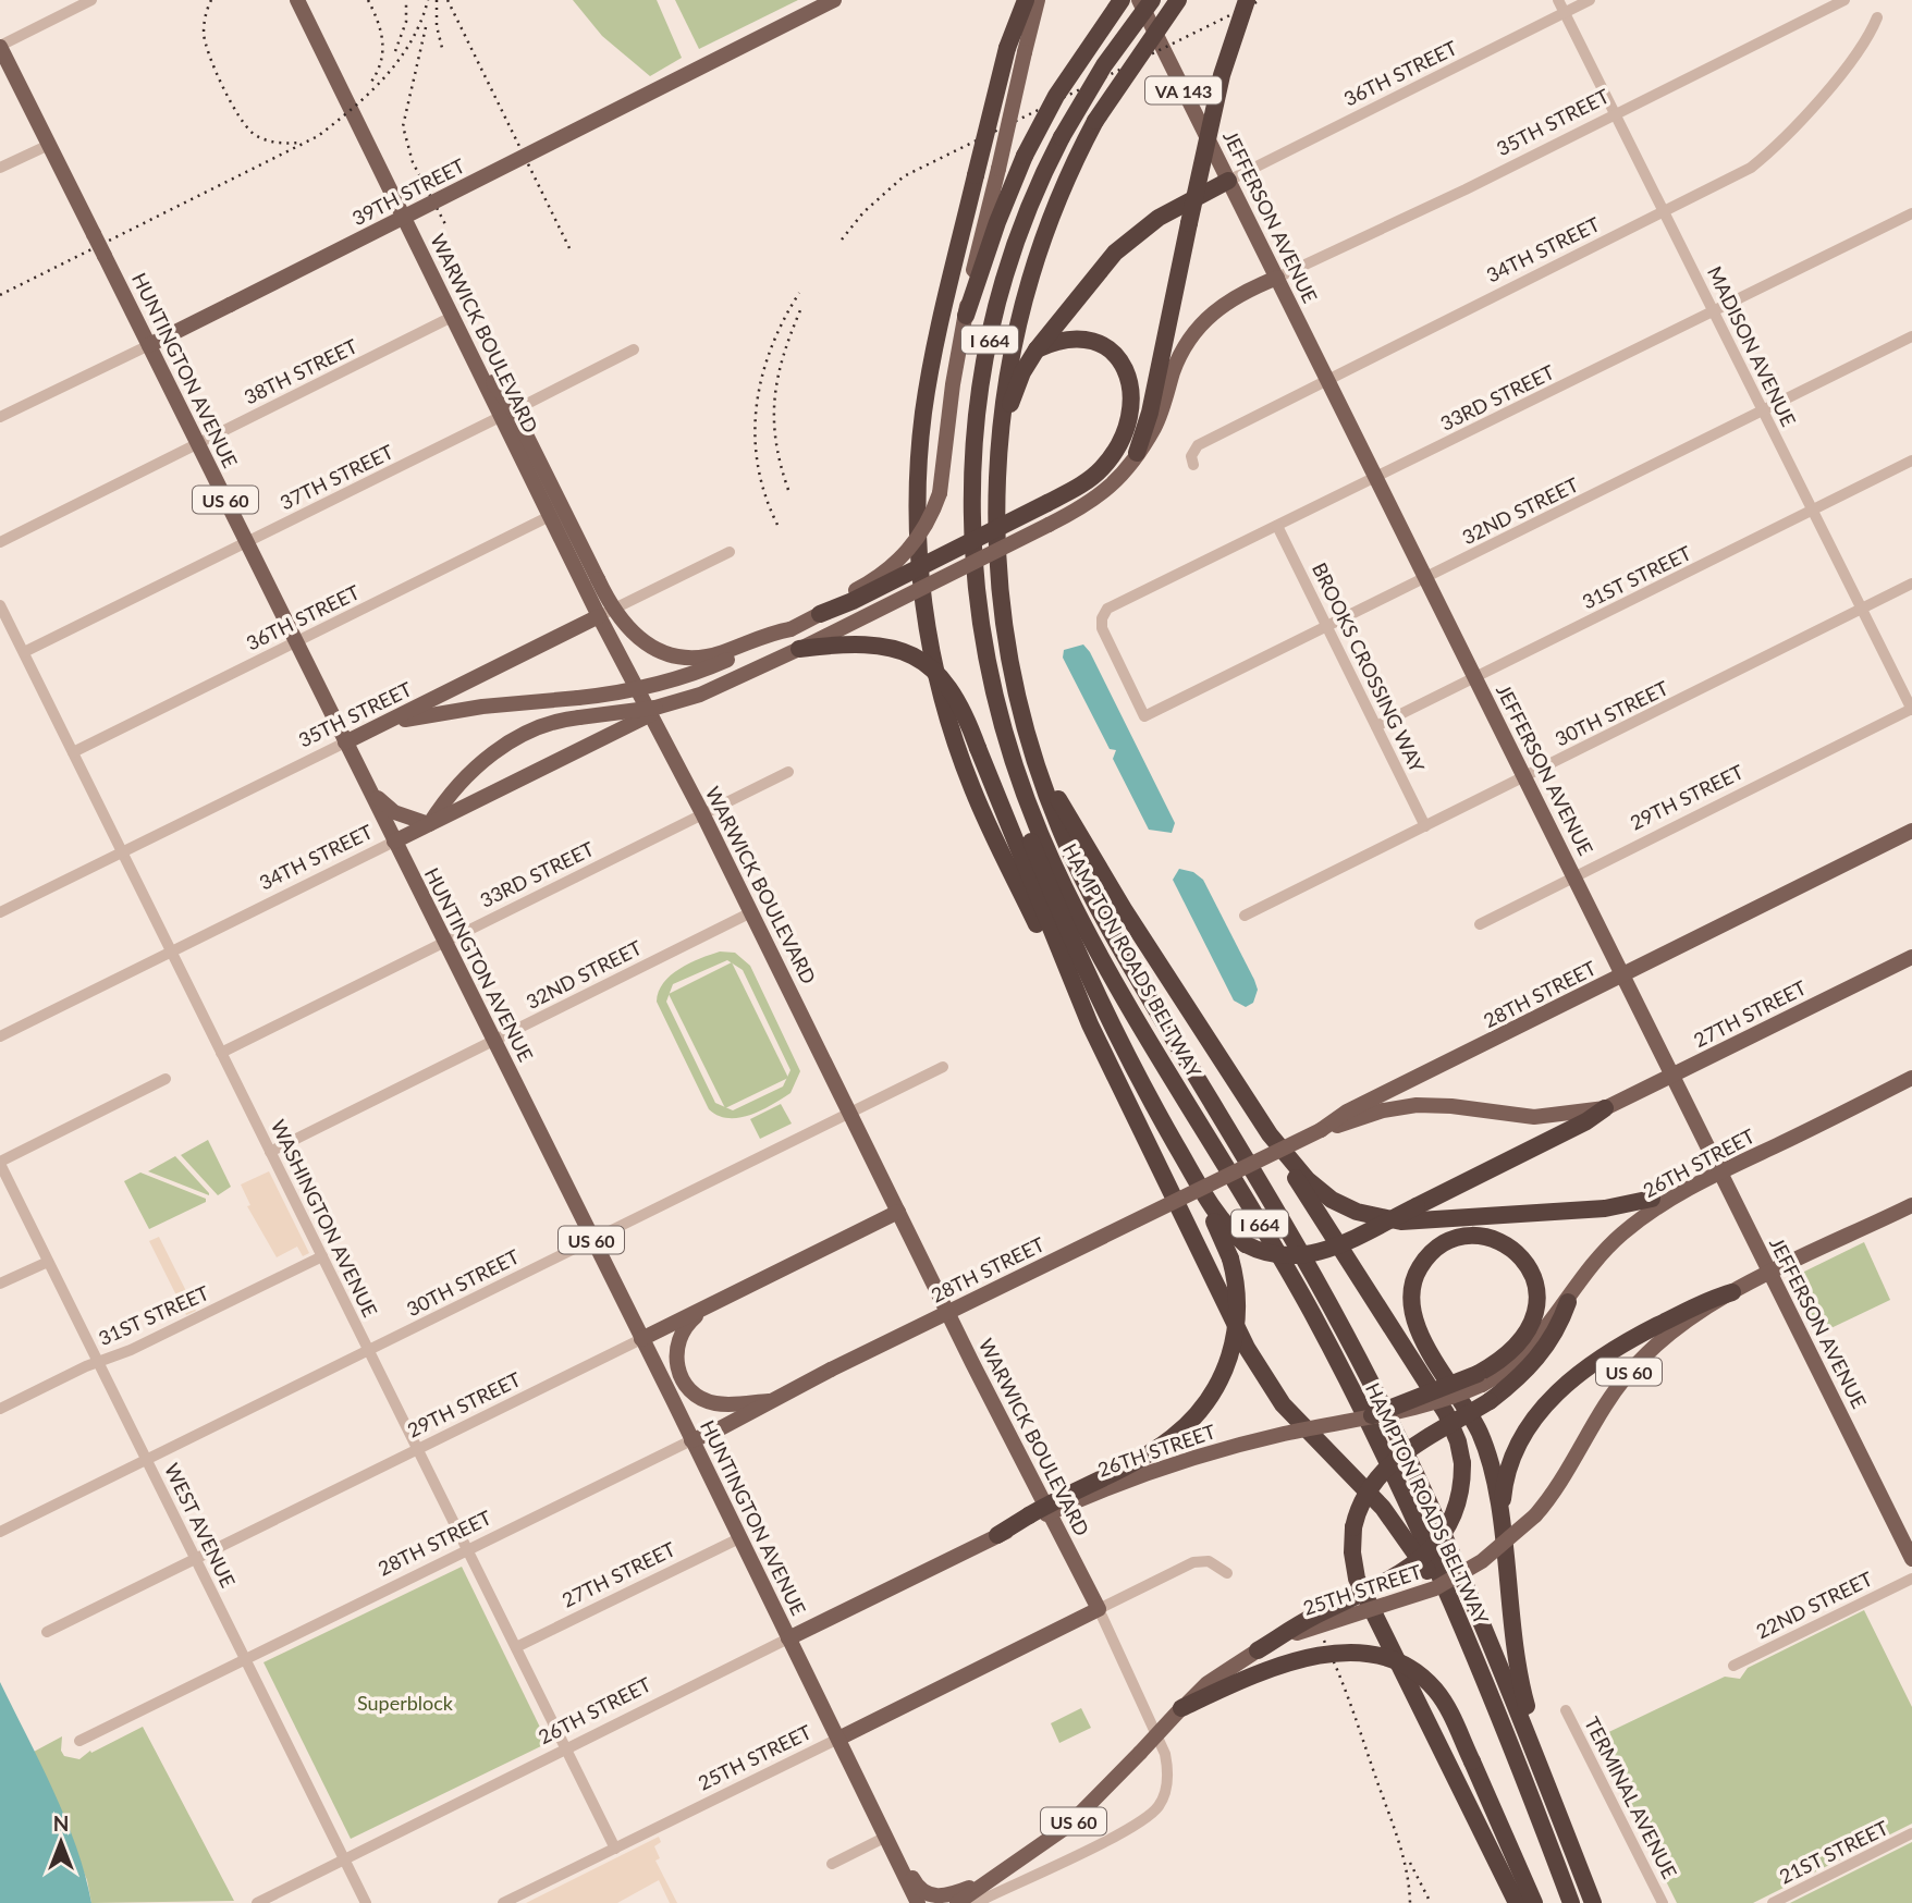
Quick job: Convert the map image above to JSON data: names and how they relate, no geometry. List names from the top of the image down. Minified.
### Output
{"streets":{"highway":["I 664","HAMPTON ROADS BELTWAY"],"main road":["VA 143","35TH STREET","39TH STREET","JEFFERSON AVENUE","34TH STREET","WARWICK BOULEVARD","HUNTINGTON AVENUE","US 60","29TH STREET","28TH STREET","27TH STREET","26TH STREET","25TH STREET"],"street":["36TH STREET","MADISON AVENUE","38TH STREET","33RD STREET","37TH STREET","32ND STREET","31ST STREET","BROOKS CROSSING WAY","30TH STREET","WASHINGTON AVENUE","WEST AVENUE","22ND STREET","TERMINAL AVENUE","21ST STREET"]},"crossings":[["36TH STREET","JEFFERSON AVENUE"],["36TH STREET","WARWICK BOULEVARD"],["36TH STREET","MADISON AVENUE"],["36TH STREET","HUNTINGTON AVENUE"],["36TH STREET","WASHINGTON AVENUE"],["35TH STREET","JEFFERSON AVENUE"],["35TH STREET","WARWICK BOULEVARD"],["35TH STREET","MADISON AVENUE"],["35TH STREET","HUNTINGTON AVENUE"],["35TH STREET","WASHINGTON AVENUE"],["39TH STREET","HUNTINGTON AVENUE"],["JEFFERSON AVENUE","34TH STREET"],["JEFFERSON AVENUE","33RD STREET"],["JEFFERSON AVENUE","32ND STREET"],["JEFFERSON AVENUE","31ST STREET"],["JEFFERSON AVENUE","30TH STREET"],["JEFFERSON AVENUE","29TH STREET"],["JEFFERSON AVENUE","28TH STREET"],["JEFFERSON AVENUE","27TH STREET"],["JEFFERSON AVENUE","26TH STREET"],["JEFFERSON AVENUE","25TH STREET"],["34TH STREET","WARWICK BOULEVARD"],["34TH STREET","MADISON AVENUE"],["34TH STREET","HUNTINGTON AVENUE"],["34TH STREET","WASHINGTON AVENUE"],["WARWICK BOULEVARD","38TH STREET"],["WARWICK BOULEVARD","33RD STREET"],["WARWICK BOULEVARD","37TH STREET"],["WARWICK BOULEVARD","32ND STREET"],["WARWICK BOULEVARD","30TH STREET"],["WARWICK BOULEVARD","29TH STREET"],["WARWICK BOULEVARD","25TH STREET"],["MADISON AVENUE","33RD STREET"],["MADISON AVENUE","32ND STREET"],["MADISON AVENUE","31ST STREET"],["MADISON AVENUE","30TH STREET"],["MADISON AVENUE","29TH STREET"],["HUNTINGTON AVENUE","38TH STREET"],["HUNTINGTON AVENUE","33RD STREET"],["HUNTINGTON AVENUE","37TH STREET"],["HUNTINGTON AVENUE","US 60"],["HUNTINGTON AVENUE","32ND STREET"],["HUNTINGTON AVENUE","30TH STREET"],["HUNTINGTON AVENUE","29TH STREET"],["HUNTINGTON AVENUE","28TH STREET"],["HUNTINGTON AVENUE","27TH STREET"],["HUNTINGTON AVENUE","26TH STREET"],["HUNTINGTON AVENUE","25TH STREET"],["33RD STREET","32ND STREET"],["33RD STREET","BROOKS CROSSING WAY"],["33RD STREET","WASHINGTON AVENUE"],["37TH STREET","WASHINGTON AVENUE"],["US 60","25TH STREET"],["32ND STREET","BROOKS CROSSING WAY"],["32ND STREET","WASHINGTON AVENUE"],["31ST STREET","BROOKS CROSSING WAY"],["31ST STREET","WASHINGTON AVENUE"],["31ST STREET","WEST AVENUE"],["BROOKS CROSSING WAY","30TH STREET"],["30TH STREET","WASHINGTON AVENUE"],["30TH STREET","WEST AVENUE"],["29TH STREET","WASHINGTON AVENUE"],["29TH STREET","WEST AVENUE"],["28TH STREET","27TH STREET"],["28TH STREET","WASHINGTON AVENUE"],["28TH STREET","WEST AVENUE"],["27TH STREET","WASHINGTON AVENUE"],["26TH STREET","WASHINGTON AVENUE"],["26TH STREET","WEST AVENUE"],["WASHINGTON AVENUE","25TH STREET"]],"parks":["Superblock"],"north":"top"}
